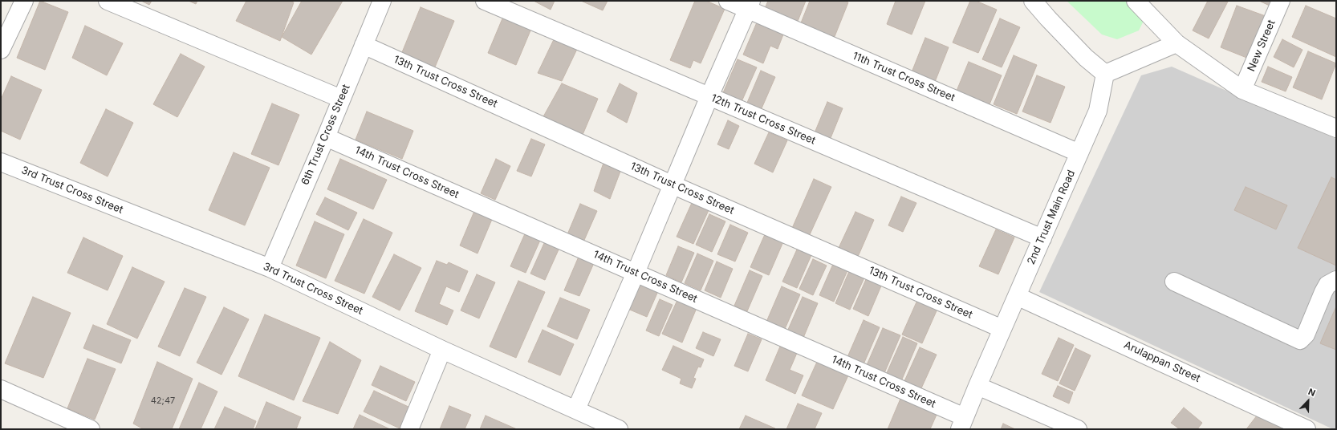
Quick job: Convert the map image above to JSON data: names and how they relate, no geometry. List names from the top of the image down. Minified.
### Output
{"streets":{"street":["New Street","11th Trust Cross Street","13th Trust Cross Street","12th Trust Cross Street","6th Trust Cross Street","14th Trust Cross Street","3rd Trust Cross Street","2nd Trust Main Road","Arulappan Street"]},"crossings":[["11th Trust Cross Street","2nd Trust Main Road"],["13th Trust Cross Street","6th Trust Cross Street"],["13th Trust Cross Street","2nd Trust Main Road"],["12th Trust Cross Street","2nd Trust Main Road"],["6th Trust Cross Street","14th Trust Cross Street"],["6th Trust Cross Street","3rd Trust Cross Street"],["14th Trust Cross Street","2nd Trust Main Road"],["2nd Trust Main Road","Arulappan Street"]],"house_numbers":["42;47"],"north":"top right"}
